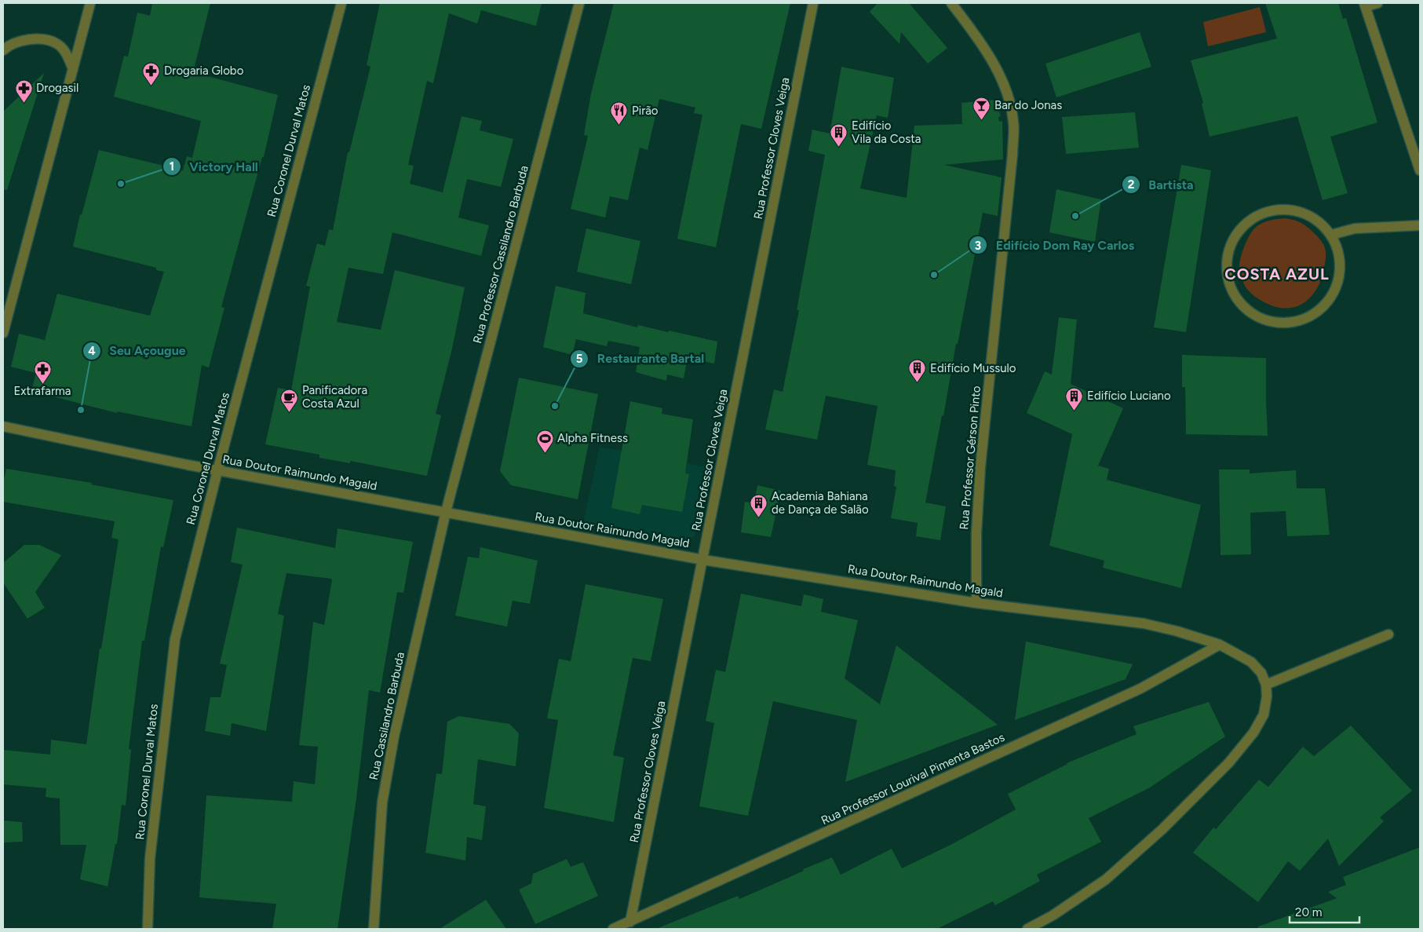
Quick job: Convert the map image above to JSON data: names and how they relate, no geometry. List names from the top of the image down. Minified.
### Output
{"streets":{"street":["Rua Professor Cloves Veiga","Rua Coronel Durval Matos","Rua Professor Cassilandro Barbuda","Rua Professor Gérson Pinto","Rua Doutor Raimundo Magald","Rua Cassilandro Barbuda","Rua Professor Lourival Pimenta Bastos"]},"crossings":[["Rua Professor Cloves Veiga","Rua Doutor Raimundo Magald"],["Rua Professor Cloves Veiga","Rua Professor Lourival Pimenta Bastos"],["Rua Coronel Durval Matos","Rua Doutor Raimundo Magald"],["Rua Professor Cassilandro Barbuda","Rua Doutor Raimundo Magald"],["Rua Professor Cassilandro Barbuda","Rua Cassilandro Barbuda"],["Rua Professor Gérson Pinto","Rua Doutor Raimundo Magald"],["Rua Doutor Raimundo Magald","Rua Cassilandro Barbuda"],["Rua Doutor Raimundo Magald","Rua Professor Lourival Pimenta Bastos"]],"districts":["COSTA AZUL"],"places":{"pharmacy":["Drogaria Globo","Drogasil","Extrafarma"],"bar":["Bar do Jonas"],"restaurant":["Pirão"],"building":["Edifício Vila da Costa","Edifício Mussulo","Edifício Luciano","Academia Bahiana de Dança de Salão"],"other":["Victory Hall","Bartista","Edifício Dom Ray Carlos","Restaurante Bartal","Seu Açougue"],"cafe":["Panificadora Costa Azul"],"sports":["Alpha Fitness"]},"scale_bar":"20 m"}
